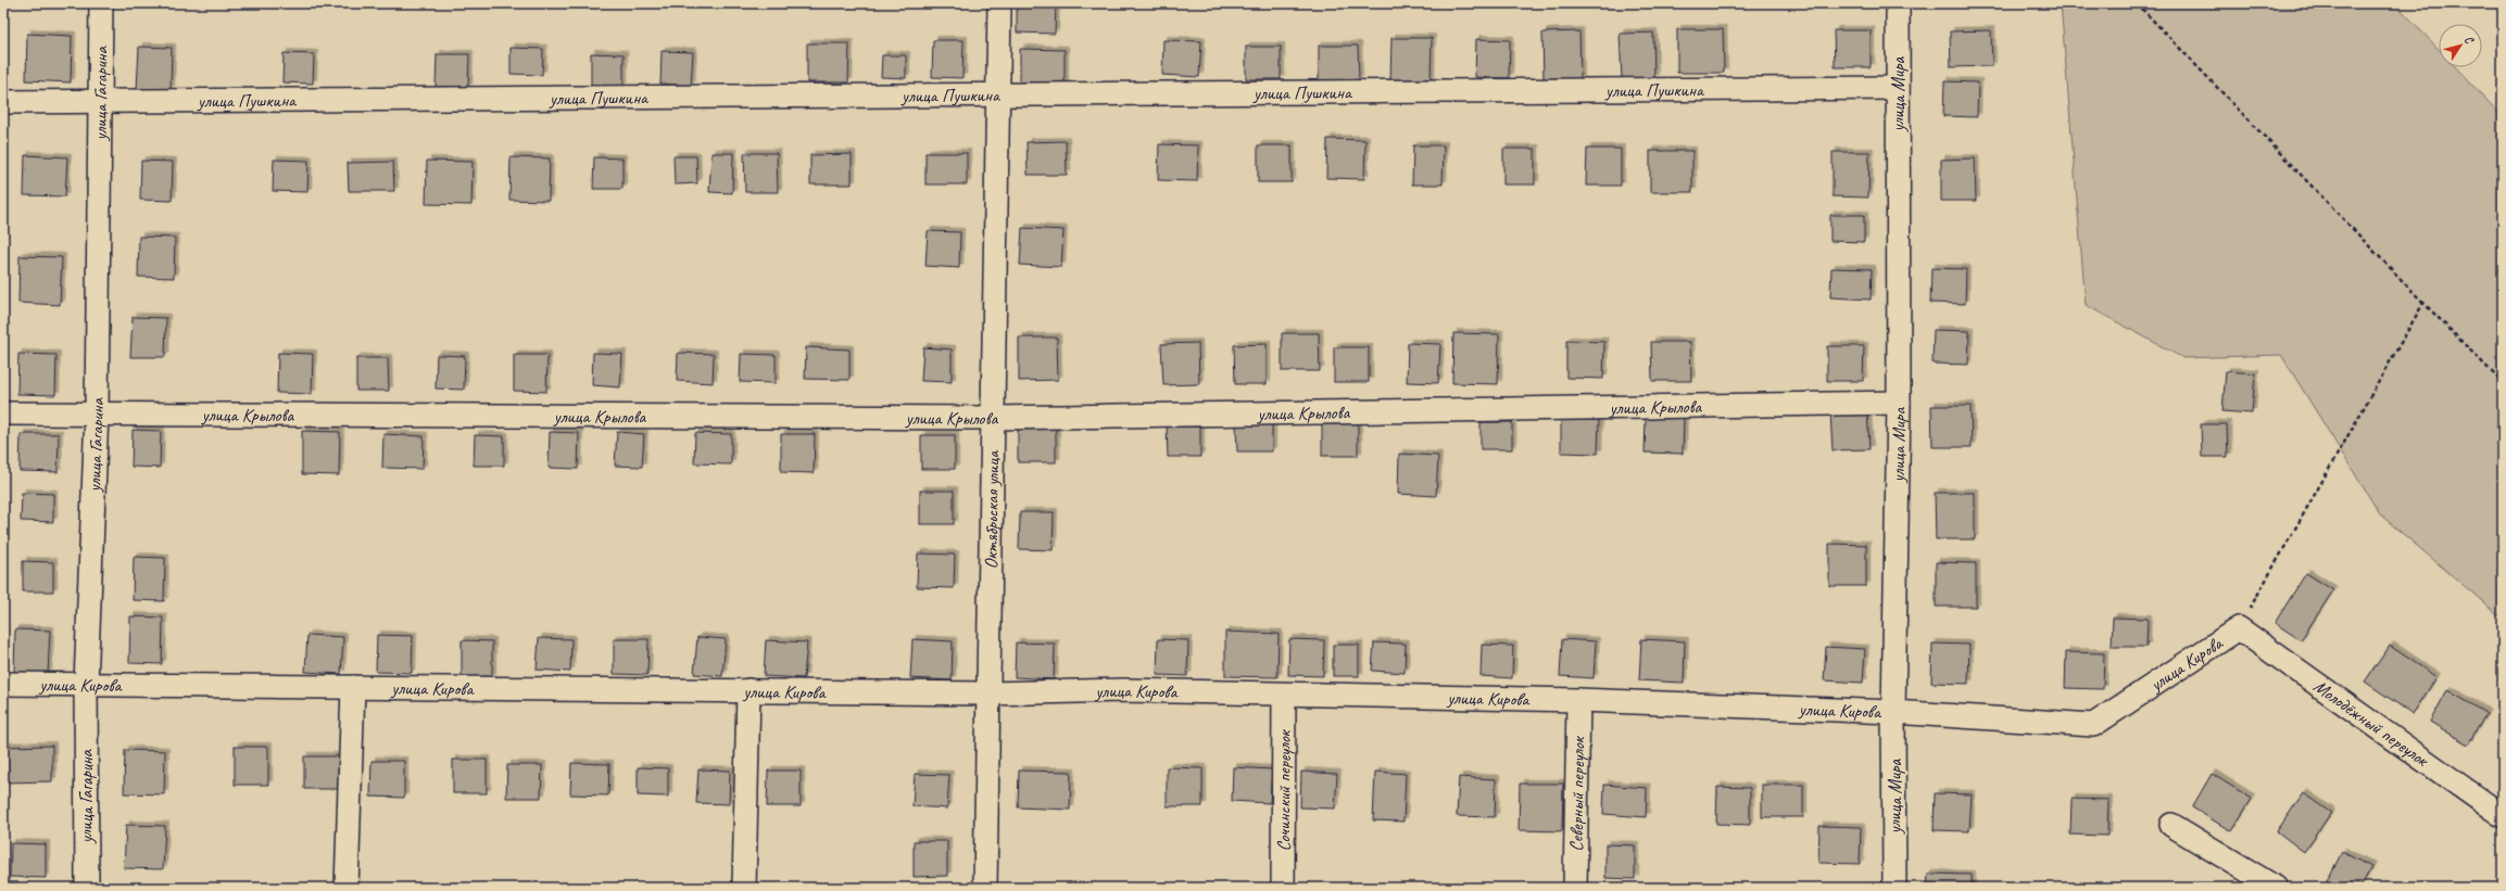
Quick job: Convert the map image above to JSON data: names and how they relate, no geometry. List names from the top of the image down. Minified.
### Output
{"streets":{"street":["улица Пушкина","улица Гагарина","улица Мира","улица Крылова","Октябрьская улица","улица Кирова","Молодёжный переулок","Сочинский переулок","Северный переулок"]},"crossings":[["улица Пушкина","улица Гагарина"],["улица Пушкина","улица Мира"],["улица Пушкина","Октябрьская улица"],["улица Гагарина","улица Крылова"],["улица Гагарина","улица Кирова"],["улица Мира","улица Крылова"],["улица Мира","улица Кирова"],["улица Крылова","Октябрьская улица"],["Октябрьская улица","улица Кирова"],["улица Кирова","Молодёжный переулок"],["улица Кирова","Сочинский переулок"],["улица Кирова","Северный переулок"]],"north":"top right"}
